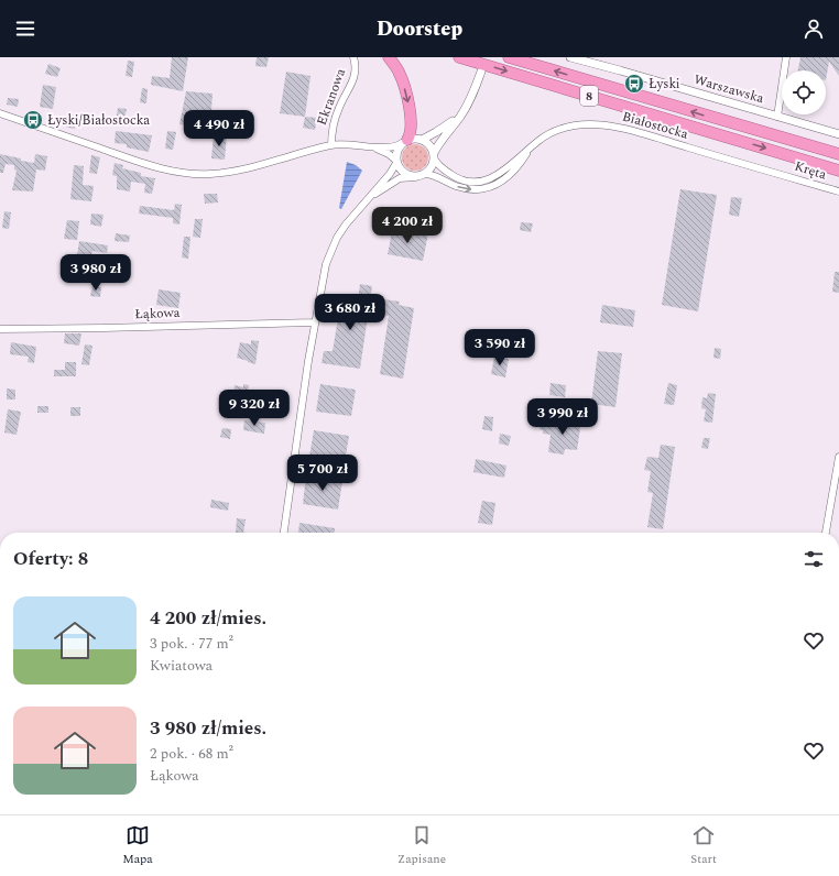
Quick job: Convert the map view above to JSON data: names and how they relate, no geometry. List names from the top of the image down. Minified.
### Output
{"streets":{"highway":["8"],"street":["Warszawska","Ekranowa","Białostocka","Kręta","Łąkowa"]},"crossings":[["Białostocka","Kręta"]],"places":{"bus stop":["Łyski","Łyski/Białostocka"]},"page":{"header":"Doorstep","price":["4 490 zł","4 200 zł","3 980 zł","3 680 zł","3 590 zł","9 320 zł","3 990 zł","5 700 zł"],"heading":"Oferty: 8","list":[{"name":"4 200 zł/mies.","note":"3 pok. · 77 m² · Kwiatowa"},{"name":"3 980 zł/mies.","note":"2 pok. · 68 m² · Łąkowa"}],"tabs":["Mapa","Zapisane","Start"]}}
